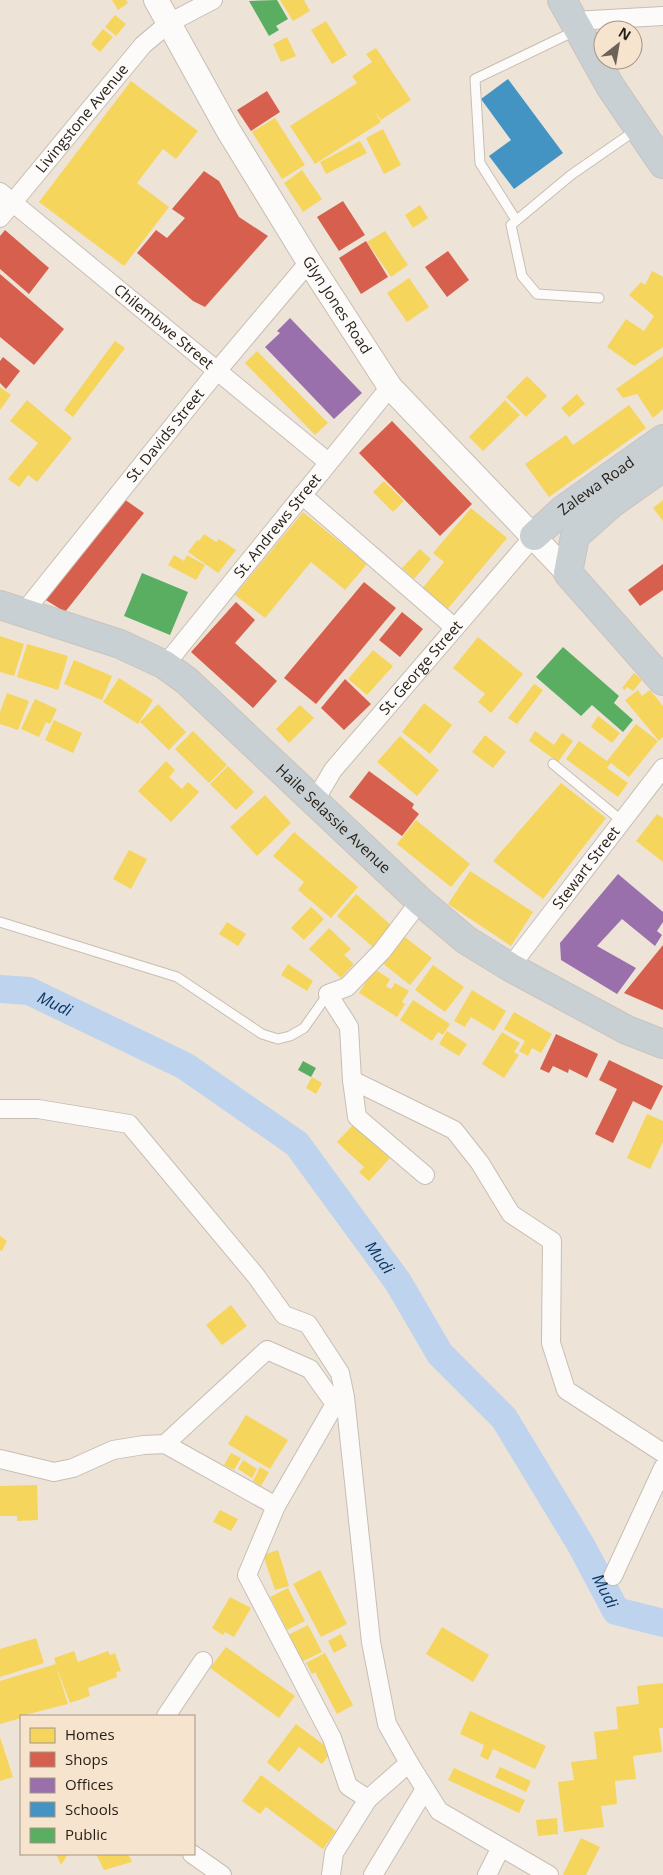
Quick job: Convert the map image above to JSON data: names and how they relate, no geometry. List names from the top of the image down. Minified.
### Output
{"streets":{"highway":["Zalewa Road","Haile Selassie Avenue"],"street":["Livingstone Avenue","Glyn Jones Road","Chilembwe Street","St. Davids Street","St. Andrews Street","St. George Street","Stewart Street"]},"crossings":[["Livingstone Avenue","Glyn Jones Road"],["Livingstone Avenue","Chilembwe Street"],["Glyn Jones Road","St. Davids Street"],["Glyn Jones Road","Zalewa Road"],["Glyn Jones Road","St. Andrews Street"],["Glyn Jones Road","St. George Street"],["Chilembwe Street","St. Davids Street"],["Chilembwe Street","St. Andrews Street"],["St. Davids Street","Haile Selassie Avenue"],["Zalewa Road","St. George Street"],["St. Andrews Street","Haile Selassie Avenue"],["St. George Street","Haile Selassie Avenue"],["Haile Selassie Avenue","Stewart Street"]],"water":["Mudi"],"legend":["Homes","Shops","Offices","Schools","Public"],"north":"top right"}
